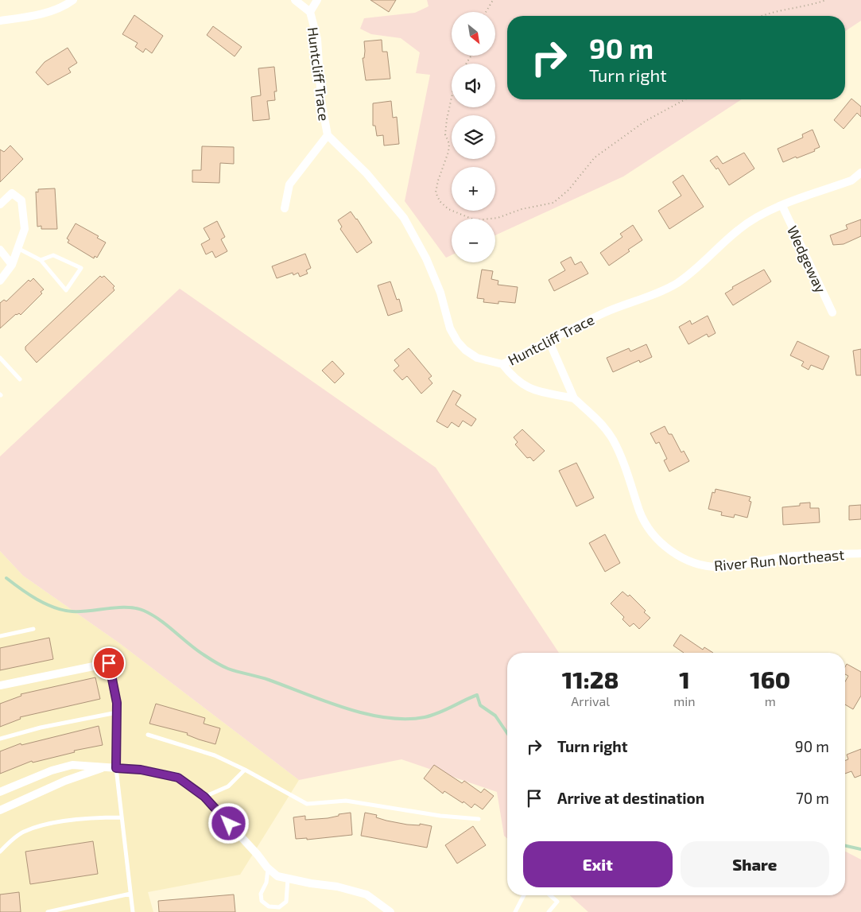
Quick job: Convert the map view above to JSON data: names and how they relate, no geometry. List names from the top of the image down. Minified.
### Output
{"streets":{"street":["Huntcliff Trace","Wedgeway","River Run Northeast"]},"crossings":[["Huntcliff Trace","Wedgeway"],["Huntcliff Trace","River Run Northeast"]],"north":"bottom right","page":{"map_buttons":["+","−"],"turn":["90 m","Turn right"],"eta":["11:28","Arrival","1","min","160","m"],"list":[{"name":"Turn right","value":"90 m"},{"name":"Arrive at destination","value":"70 m"}],"buttons":["Exit","Share"]}}
